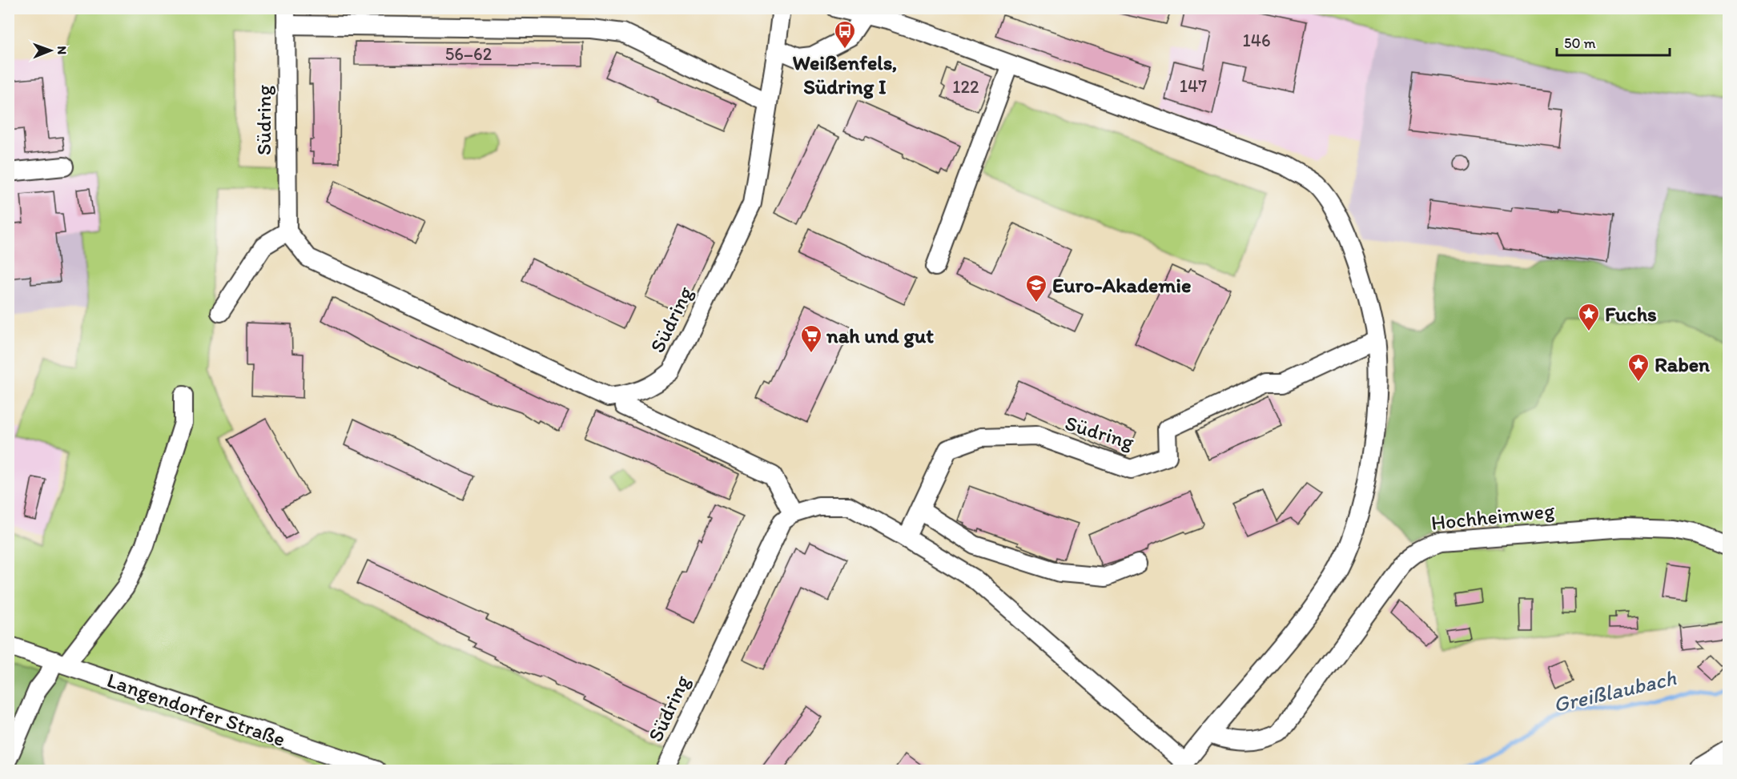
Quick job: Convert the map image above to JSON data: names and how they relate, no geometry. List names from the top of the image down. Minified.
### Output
{"streets":{"street":["Südring","Hochheimweg","Langendorfer Straße"]},"water":["Greißlaubach"],"places":{"bus stop":["Weißenfels, Südring I"],"school or university":["Euro-Akademie"],"place":["Fuchs","Raben"],"supermarket":["nah und gut"]},"house_numbers":["146","56–62","147","122"],"scale_bar":"50 m","north":"right"}
